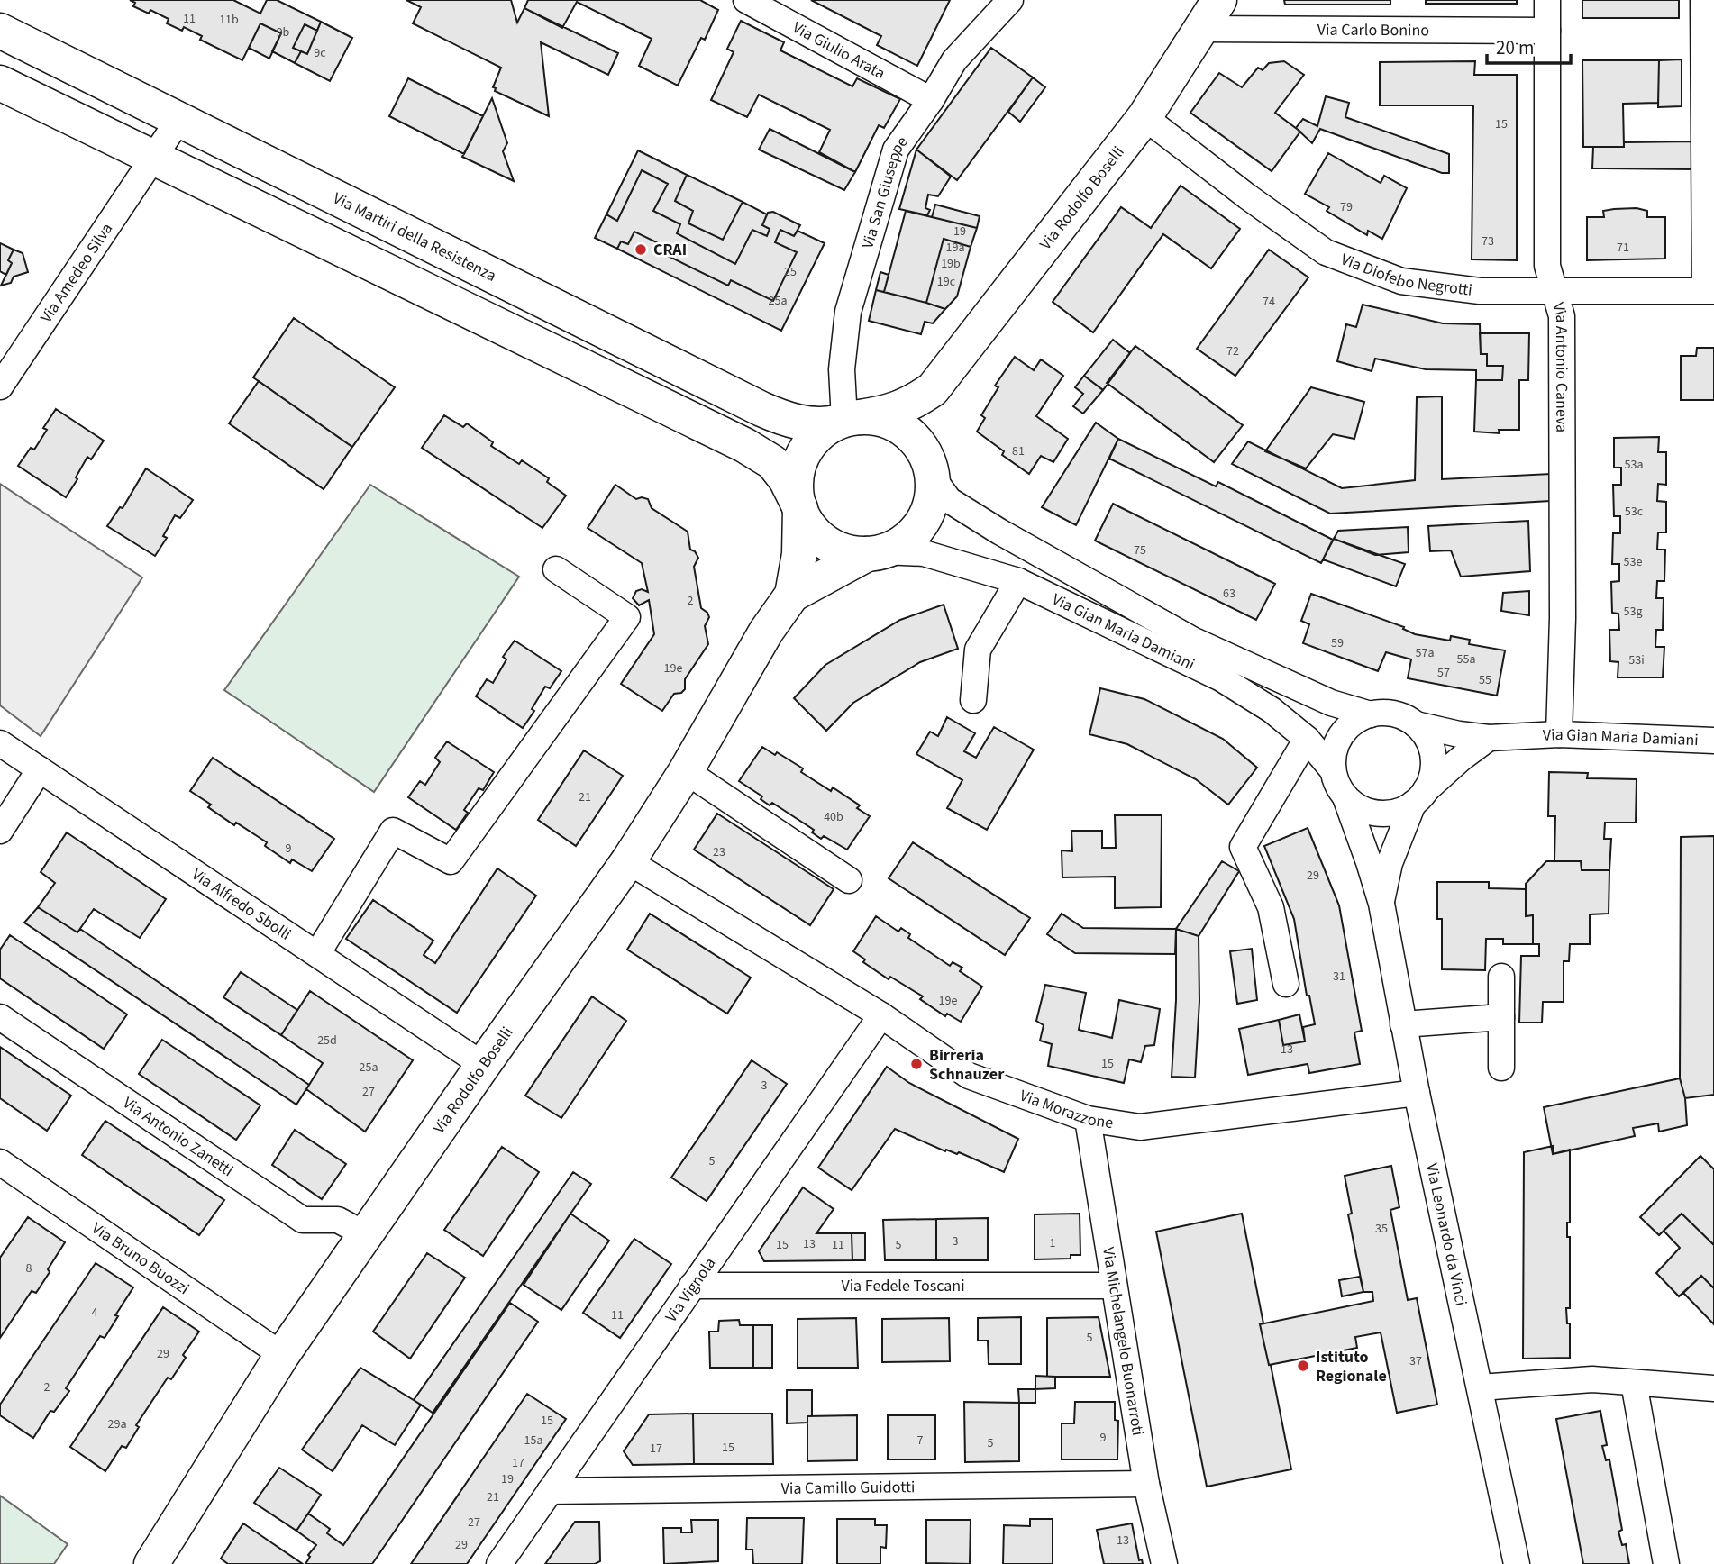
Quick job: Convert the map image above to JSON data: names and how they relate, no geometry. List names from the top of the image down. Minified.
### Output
{"streets":{"street":["Via Carlo Bonino","Via Giulio Arata","Via San Giuseppe","Via Rodolfo Boselli","Via Martiri della Resistenza","Via Amedeo Silva","Via Diofebo Negrotti","Via Antonio Caneva","Via Gian Maria Damiani","Via Alfredo Sbolli","Via Morazzone","Via Antonio Zanetti","Via Leonardo da Vinci","Via Bruno Buozzi","Via Fedele Toscani","Via Vignola","Via Michelangelo Buonarroti","Via Camillo Guidotti"]},"crossings":[["Via Carlo Bonino","Via Rodolfo Boselli"],["Via Carlo Bonino","Via Antonio Caneva"],["Via Giulio Arata","Via San Giuseppe"],["Via San Giuseppe","Via Rodolfo Boselli"],["Via San Giuseppe","Via Martiri della Resistenza"],["Via San Giuseppe","Via Gian Maria Damiani"],["Via Rodolfo Boselli","Via Martiri della Resistenza"],["Via Rodolfo Boselli","Via Diofebo Negrotti"],["Via Rodolfo Boselli","Via Gian Maria Damiani"],["Via Rodolfo Boselli","Via Alfredo Sbolli"],["Via Rodolfo Boselli","Via Morazzone"],["Via Rodolfo Boselli","Via Antonio Zanetti"],["Via Rodolfo Boselli","Via Bruno Buozzi"],["Via Martiri della Resistenza","Via Amedeo Silva"],["Via Martiri della Resistenza","Via Gian Maria Damiani"],["Via Diofebo Negrotti","Via Antonio Caneva"],["Via Antonio Caneva","Via Gian Maria Damiani"],["Via Gian Maria Damiani","Via Leonardo da Vinci"],["Via Morazzone","Via Leonardo da Vinci"],["Via Morazzone","Via Vignola"],["Via Morazzone","Via Michelangelo Buonarroti"],["Via Fedele Toscani","Via Vignola"],["Via Fedele Toscani","Via Michelangelo Buonarroti"],["Via Vignola","Via Camillo Guidotti"],["Via Michelangelo Buonarroti","Via Camillo Guidotti"]],"places":["CRAI","Birreria Schnauzer","Istituto Regionale"],"house_numbers":["11","11b","9b","9c","15","79","19","73","19a","71","19b","25","19c","25a","74","72","81","53a","53c","75","53e","63","2","53g","59","57a","55a","53i","19e","57","55","21","40b","9","23","29","31","19e","25d","13","15","25a","3","27","5","35","3","1","13","15","11","5","8","4","11","5","29","37","2","15","29a","9","15a","7","5","15","17","17","19","21","27","13","29"],"scale_bar":"20 m"}
